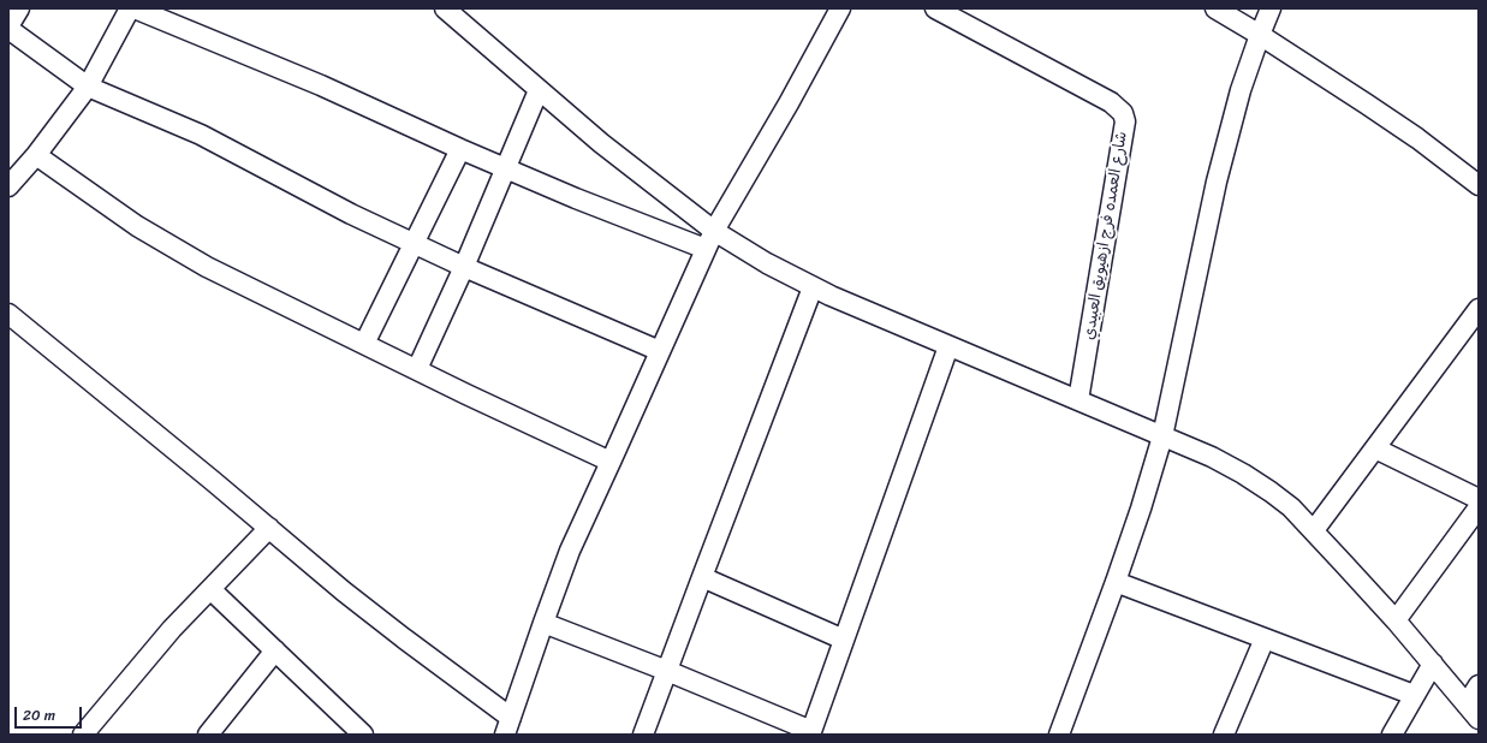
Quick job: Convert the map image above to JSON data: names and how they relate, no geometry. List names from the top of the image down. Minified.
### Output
{"streets":{"street":["شارع العمده فرج ازهيويق العبيدي"]},"scale_bar":"20 m"}
